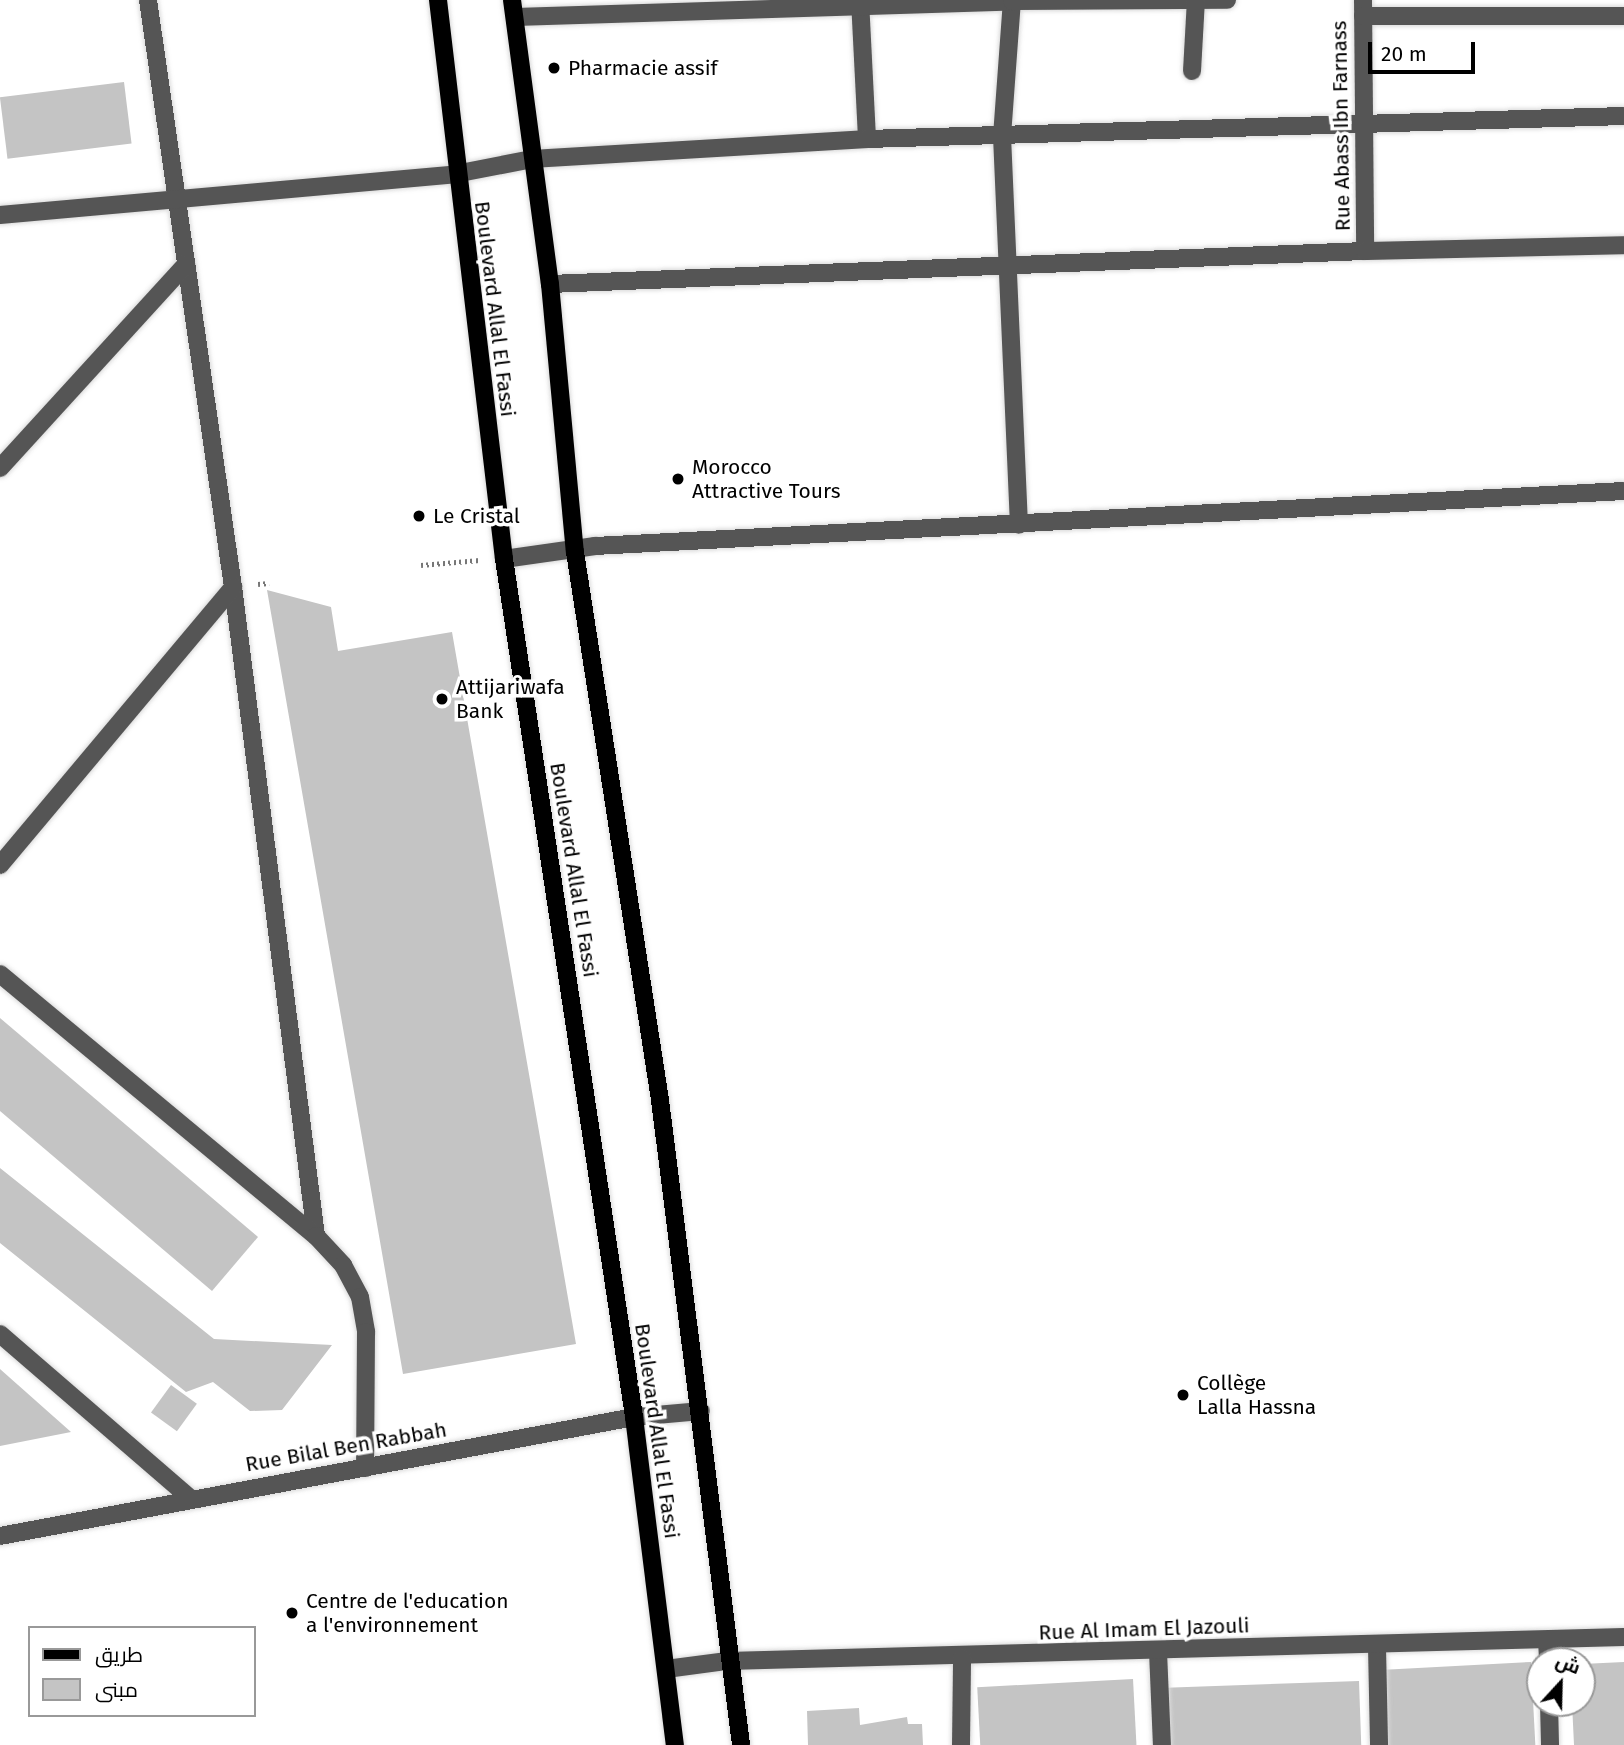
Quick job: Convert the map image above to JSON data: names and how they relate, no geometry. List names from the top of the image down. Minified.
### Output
{"streets":{"main road":["Boulevard Allal El Fassi"],"street":["Rue Abass Ibn Farnass","Rue Bilal Ben Rabbah","Rue Al Imam El Jazouli"]},"crossings":[["Boulevard Allal El Fassi","Rue Bilal Ben Rabbah"],["Boulevard Allal El Fassi","Rue Al Imam El Jazouli"]],"places":["Pharmacie assif","Morocco Attractive Tours","Le Cristal","Attijariwafa Bank","Collège Lalla Hassna","Centre de l'education a l'environnement"],"legend":["طريق","مبنى"],"scale_bar":"20 m","north":"top"}
